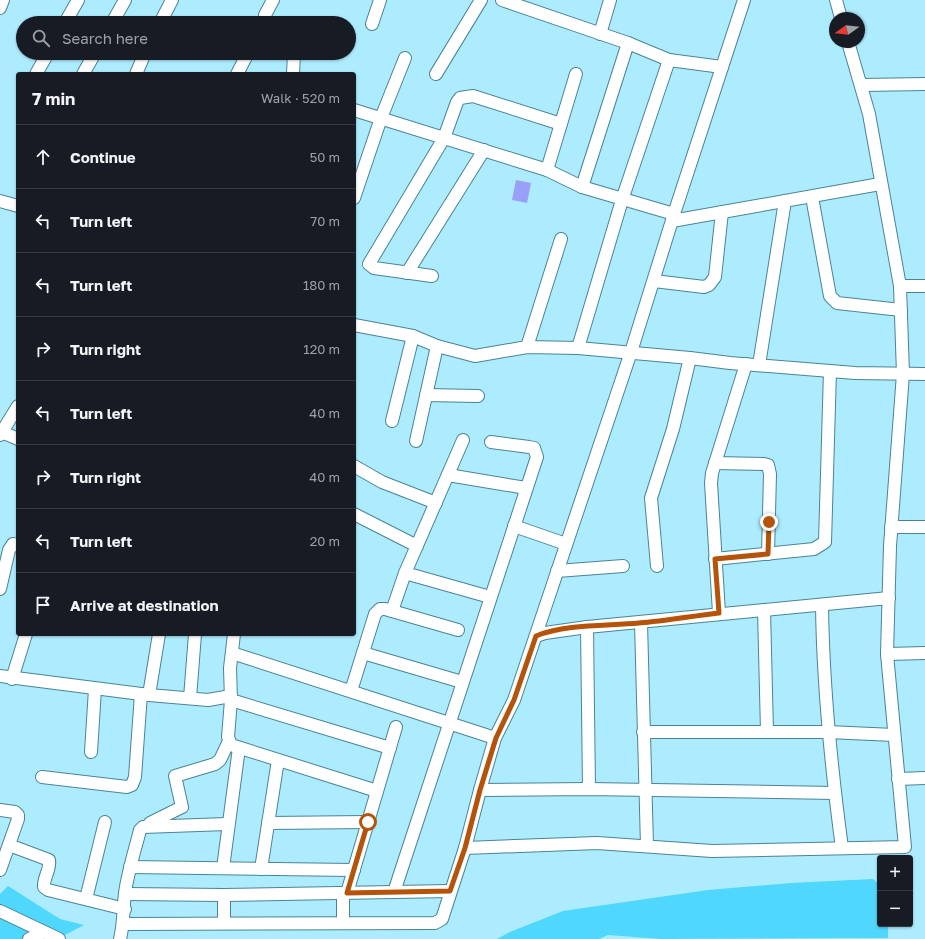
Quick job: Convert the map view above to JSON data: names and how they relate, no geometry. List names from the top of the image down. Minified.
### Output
{"north":"left","page":{"search":"Search here","heading":["7 min","Walk · 520 m"],"list":[["Continue","50 m"],["Turn left","70 m"],["Turn left","180 m"],["Turn right","120 m"],["Turn left","40 m"],["Turn right","40 m"],["Turn left","20 m"],"Arrive at destination"],"map_buttons":["+","−"]}}
